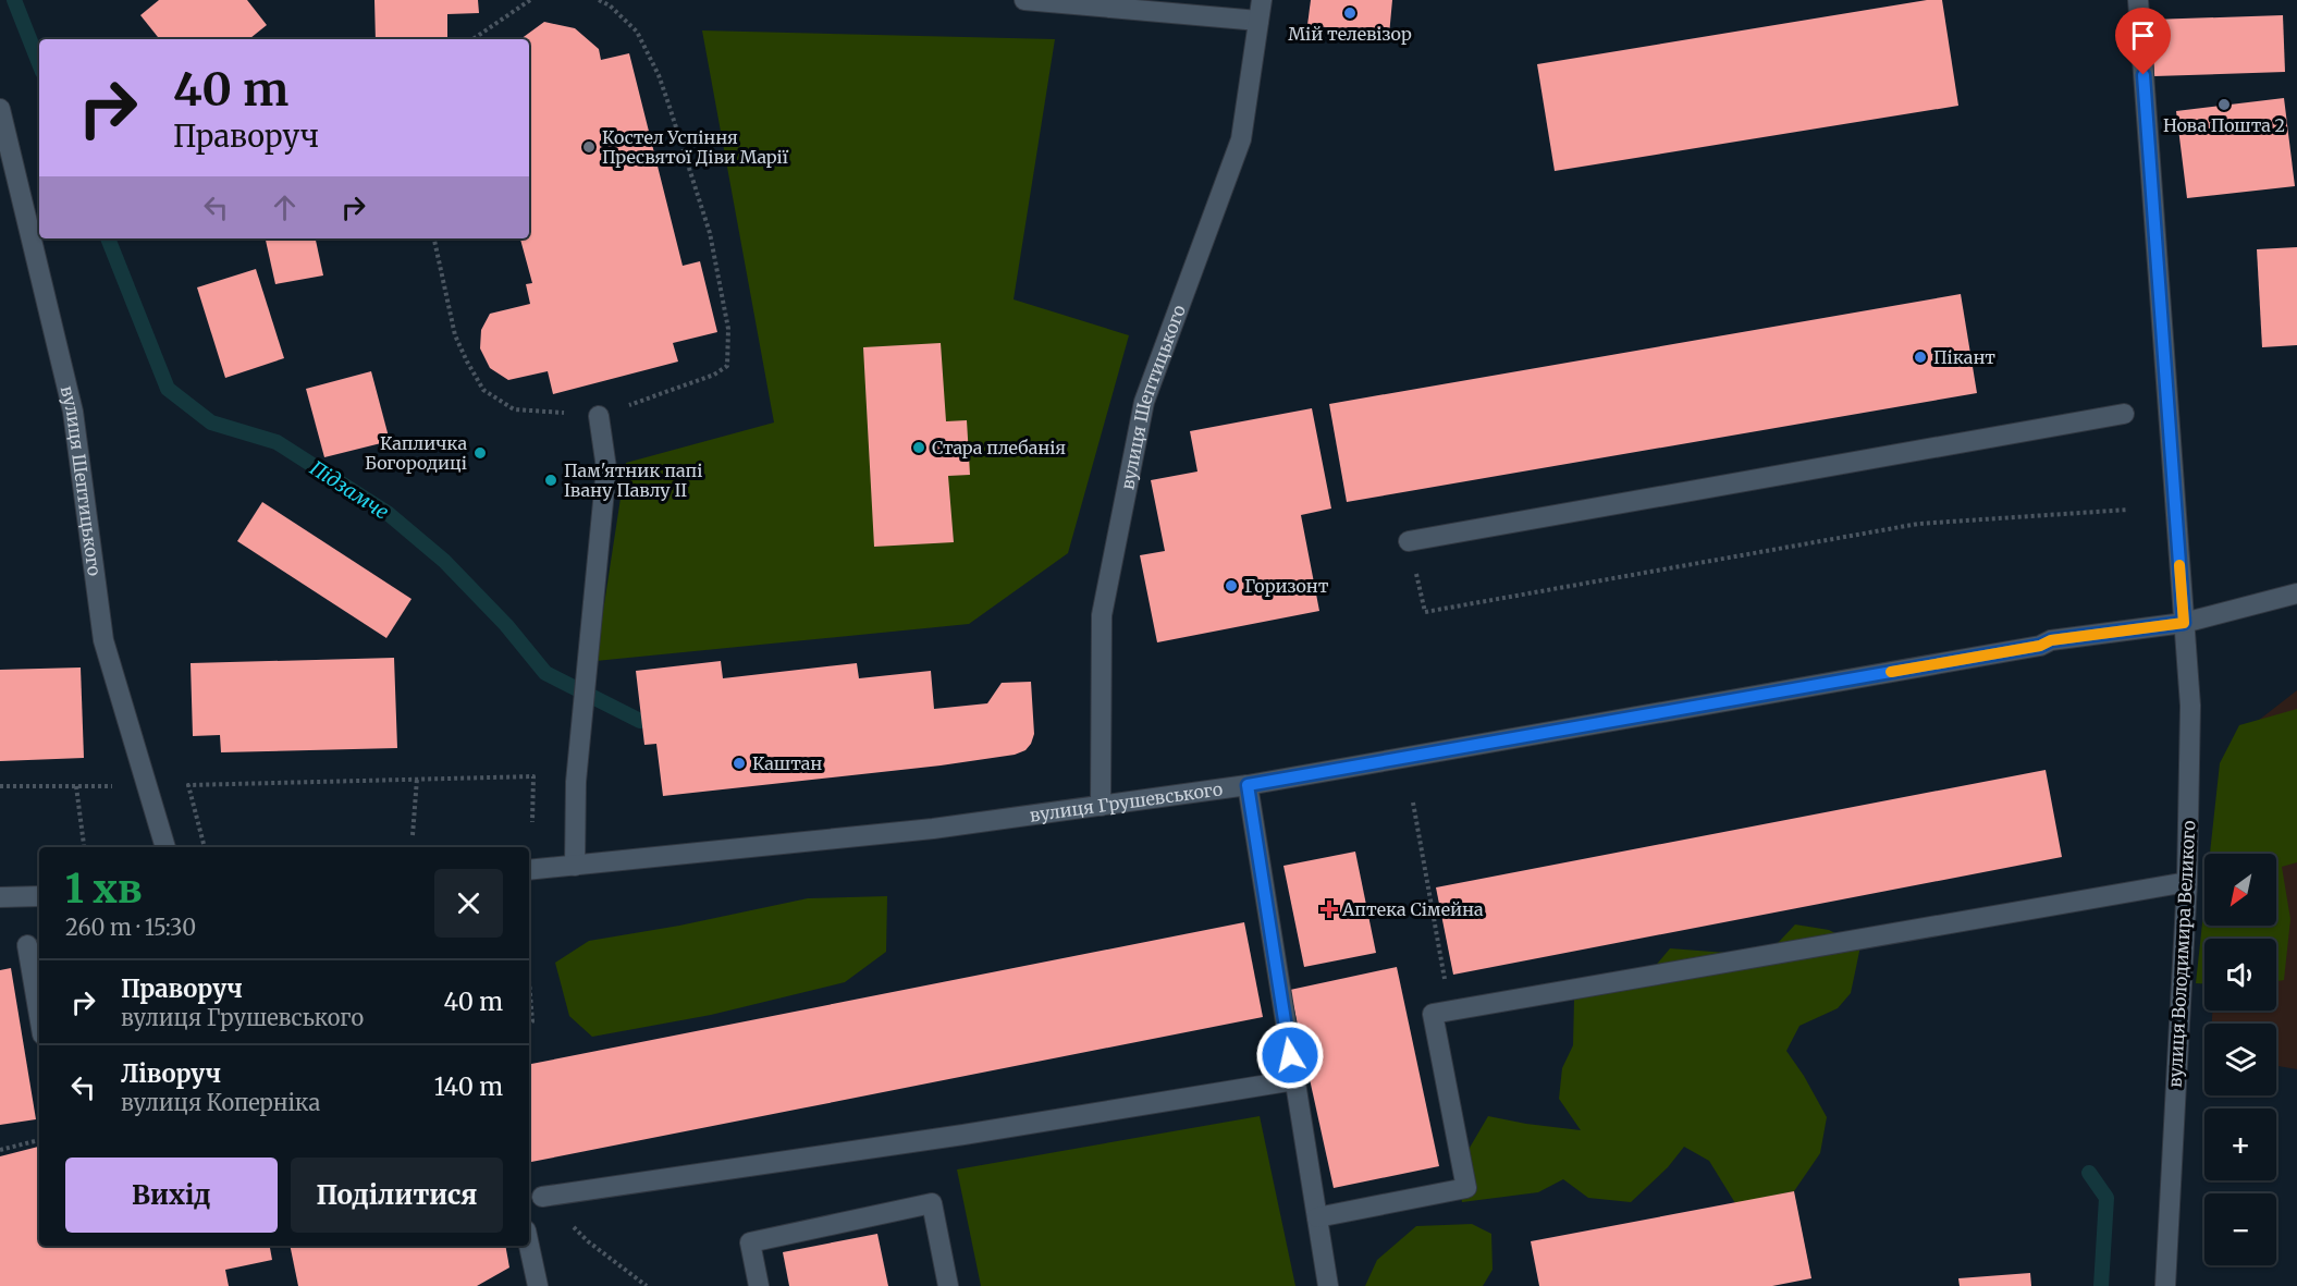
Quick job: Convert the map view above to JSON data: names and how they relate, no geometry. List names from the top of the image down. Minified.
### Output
{"streets":{"street":["вулиця Шептицького","вулиця Грушевського","вулиця Володимира Великого"]},"crossings":[["вулиця Шептицького","вулиця Грушевського"],["вулиця Грушевського","вулиця Володимира Великого"]],"water":["Підзамче"],"places":{"other":["Мій телевізор","Нова Пошта 2","Костел Успіння Пресвятої Діви Марії","Пікант","Стара плебанія","Капличка Богородиці","Пам'ятник папі Івану Павлу ІІ","Горизонт","Каштан"],"health":["Аптека Сімейна"]},"north":"bottom left","page":{"turn":["40 m","Праворуч"],"heading":["1 хв","260 m · 15:30"],"map_buttons":["+","−"],"list":[{"name":"Праворуч","note":"вулиця Грушевського","value":"40 m"},{"name":"Ліворуч","note":"вулиця Коперніка","value":"140 m"}],"buttons":["Вихід","Поділитися"]}}
